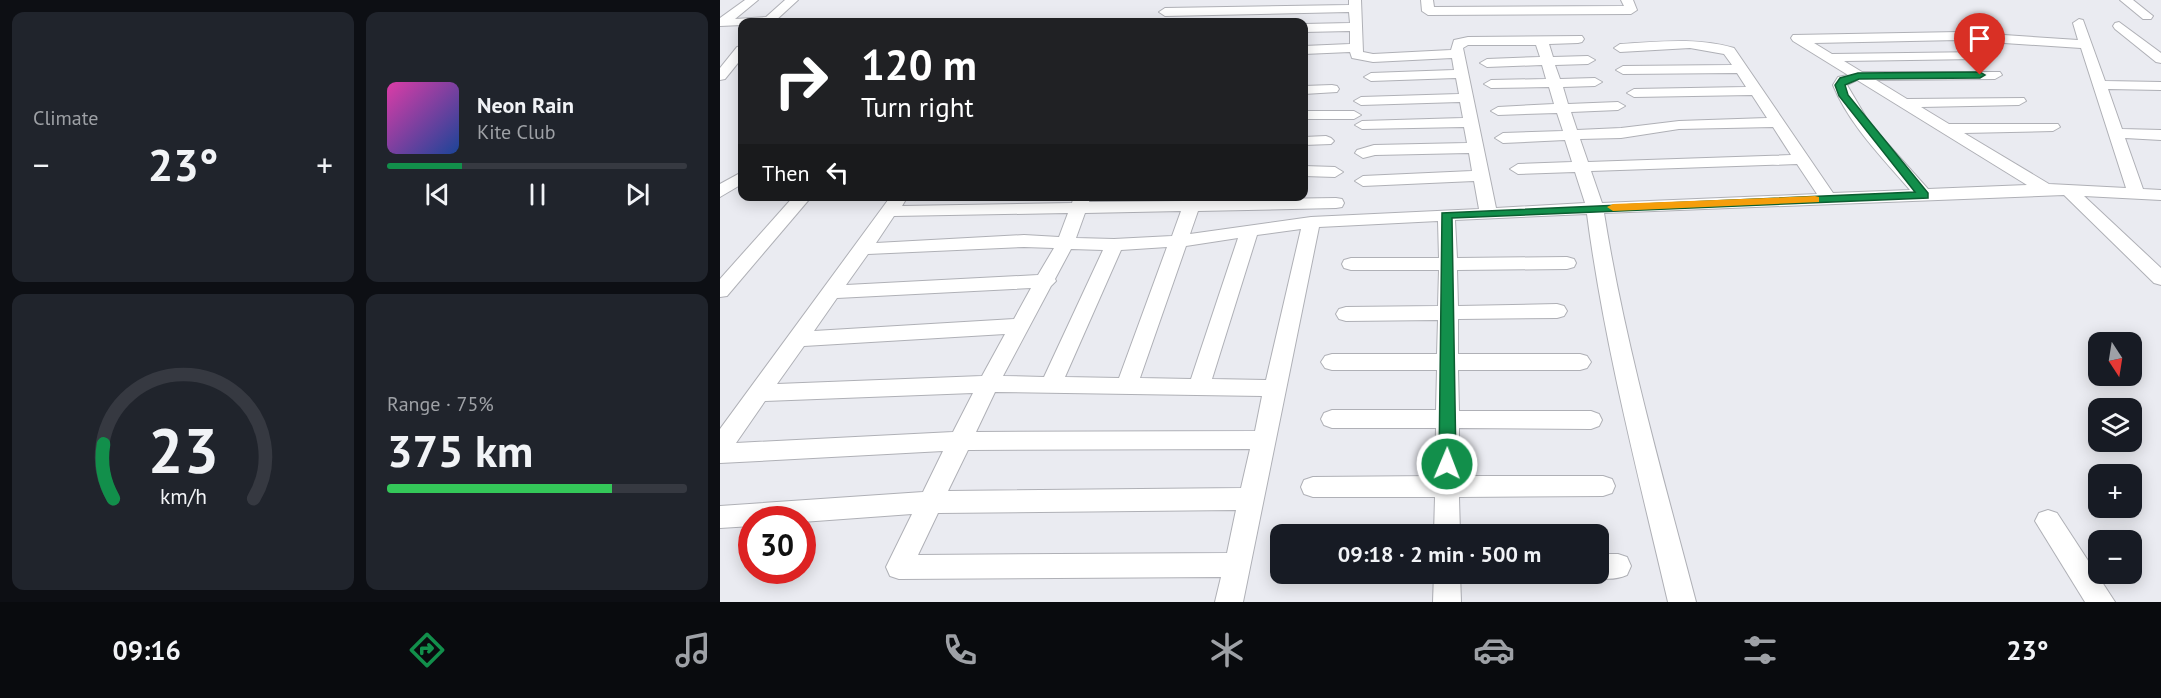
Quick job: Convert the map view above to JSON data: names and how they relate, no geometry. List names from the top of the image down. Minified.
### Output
{"north":"bottom","page":{"tile":["Climate",["Range · 75%","375 km"]],"turn":["120 m","Turn right"],"song":["Neon Rain","Kite Club"],"heat":["−","23°","+"],"then":"Then","map_buttons":["+","−"],"limit":"30","trip":"09:18 · 2 min · 500 m","tabs":["09:16","23°"],"gauge":["23","km/h"]}}
